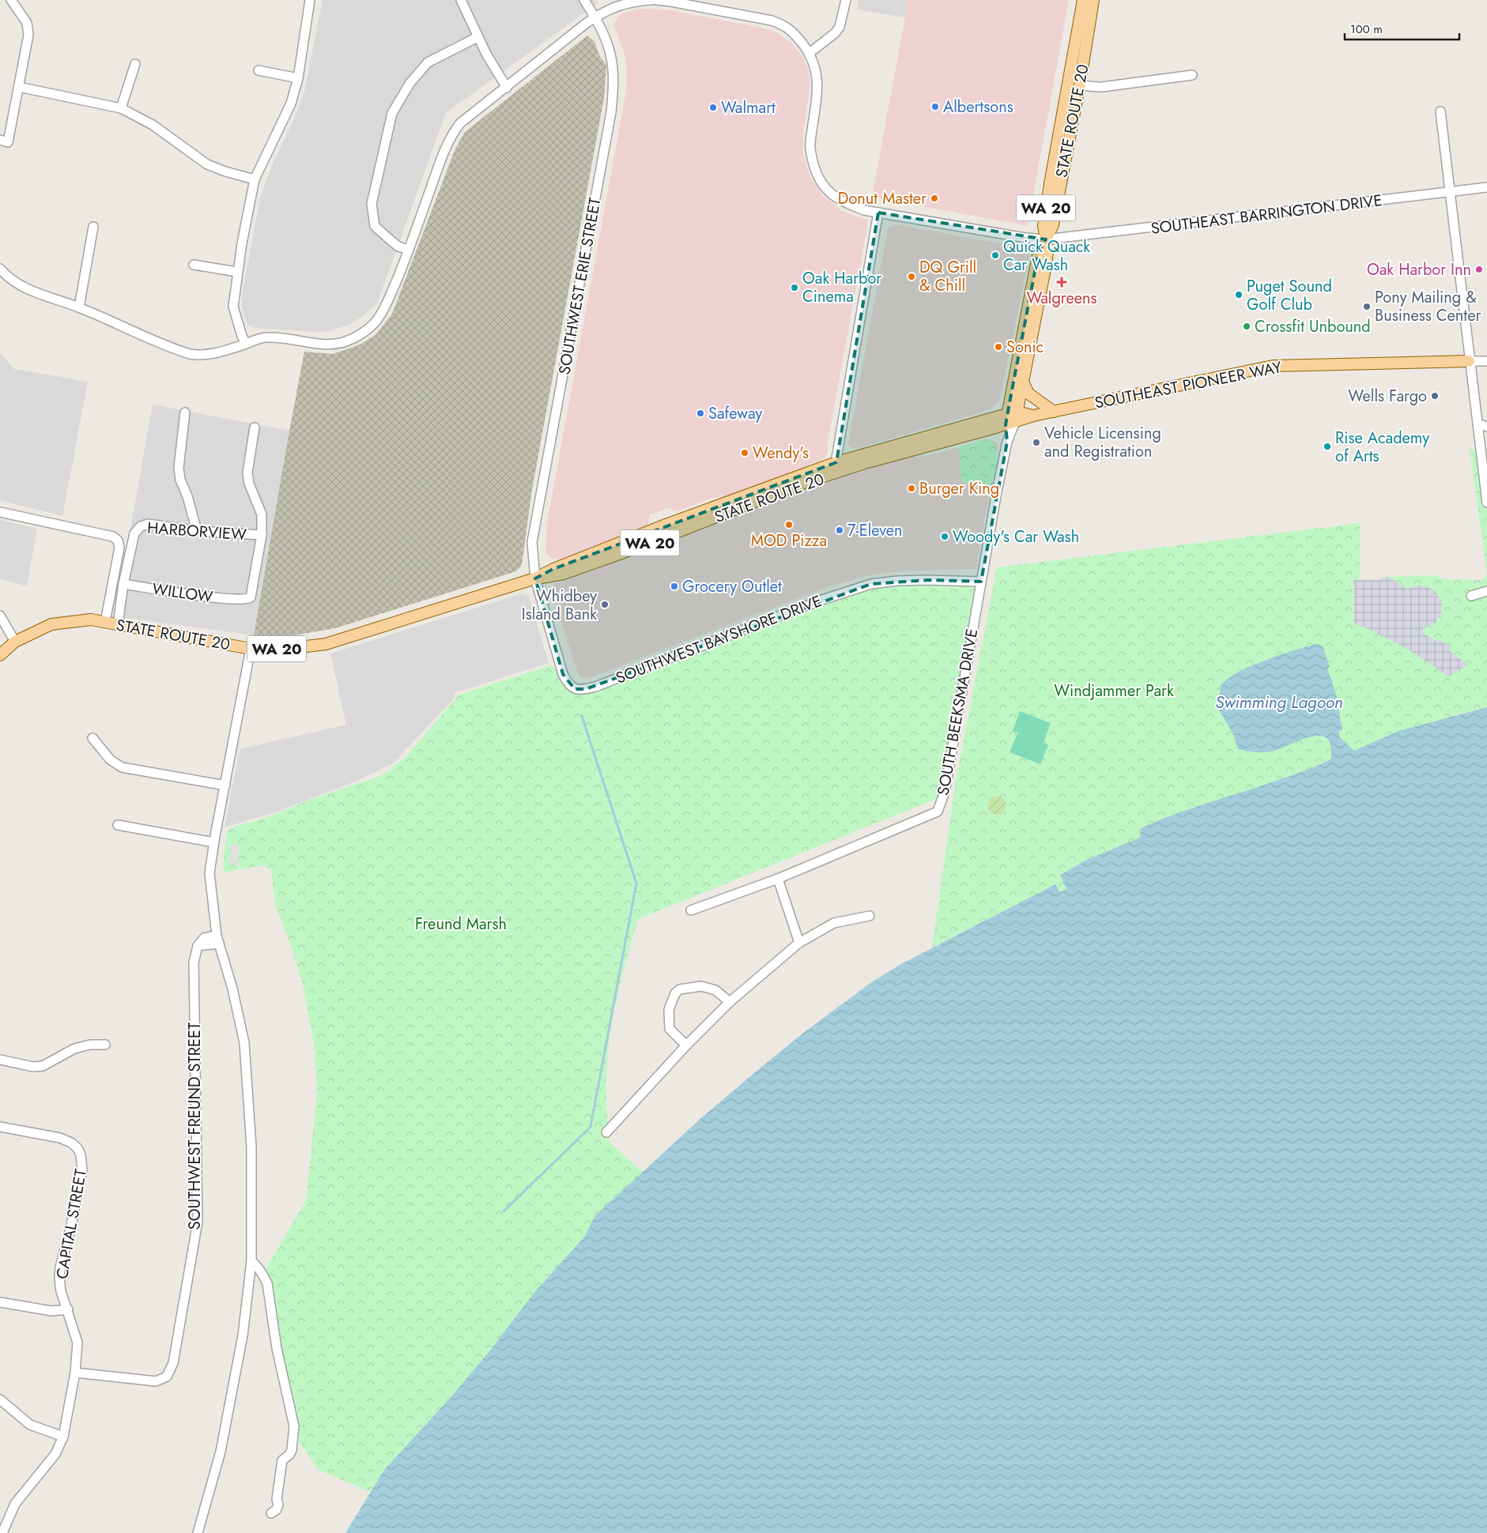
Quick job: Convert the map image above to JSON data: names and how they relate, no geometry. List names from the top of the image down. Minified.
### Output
{"streets":{"main road":["STATE ROUTE 20","WA 20","SOUTHEAST PIONEER WAY"],"street":["SOUTHEAST BARRINGTON DRIVE","SOUTHWEST ERIE STREET","HARBORVIEW","WILLOW","SOUTHWEST BAYSHORE DRIVE","SOUTH BEEKSMA DRIVE","SOUTHWEST FREUND STREET","CAPITAL STREET"]},"crossings":[["STATE ROUTE 20","WA 20"],["STATE ROUTE 20","SOUTHEAST BARRINGTON DRIVE"],["STATE ROUTE 20","SOUTHWEST ERIE STREET"],["STATE ROUTE 20","SOUTHEAST PIONEER WAY"],["STATE ROUTE 20","SOUTHWEST BAYSHORE DRIVE"],["STATE ROUTE 20","SOUTH BEEKSMA DRIVE"],["WA 20","SOUTHEAST PIONEER WAY"],["WA 20","SOUTH BEEKSMA DRIVE"],["SOUTHWEST ERIE STREET","SOUTHWEST BAYSHORE DRIVE"],["SOUTHEAST PIONEER WAY","SOUTH BEEKSMA DRIVE"],["HARBORVIEW","WILLOW"],["SOUTHWEST BAYSHORE DRIVE","SOUTH BEEKSMA DRIVE"],["SOUTHWEST FREUND STREET","CAPITAL STREET"]],"water":["Swimming Lagoon"],"parks":["Windjammer Park","Freund Marsh"],"places":{"other":["Albertsons","Walmart","Donut Master","Quick Quack Car Wash","Oak Harbor Inn","DQ Grill & Chill","Oak Harbor Cinema","Puget Sound Golf Club","Pony Mailing & Business Center","Crossfit Unbound","Sonic","Wells Fargo","Safeway","Vehicle Licensing and Registration","Rise Academy of Arts","Wendy's","Burger King","MOD Pizza","7-Eleven","Woody's Car Wash","Grocery Outlet","Whidbey Island Bank"],"health":["Walgreens"]},"scale_bar":"100 m"}
